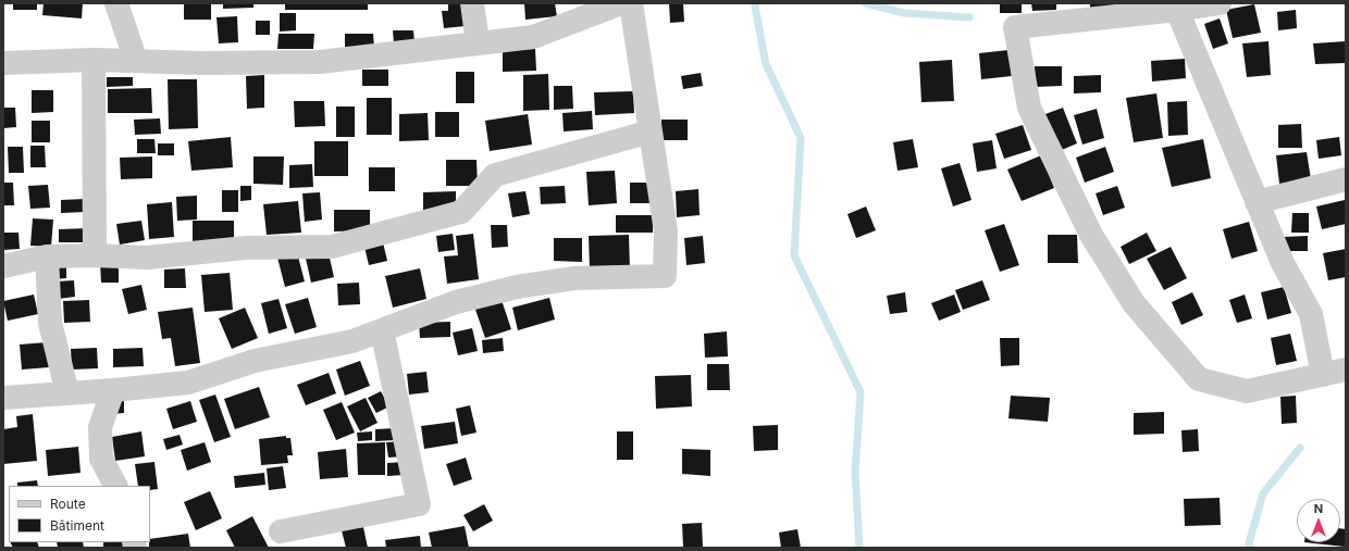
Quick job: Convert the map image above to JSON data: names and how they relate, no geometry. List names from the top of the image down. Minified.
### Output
{"legend":["Route","Bâtiment"],"north":"top"}
